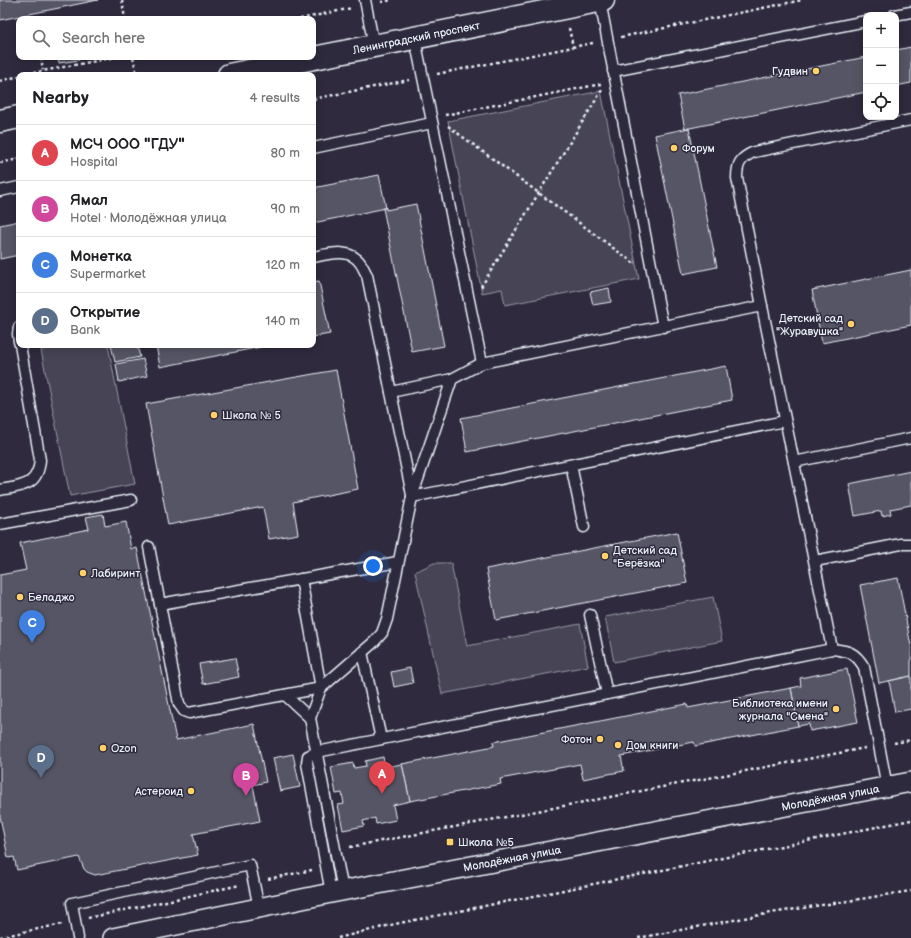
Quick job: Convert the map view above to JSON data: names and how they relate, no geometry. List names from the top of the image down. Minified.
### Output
{"streets":{"main road":["Ленинградский проспект"],"street":["Молодёжная улица"]},"places":{"other":["Гудвин","Форум","Детский сад \"Журавушка\"","Школа № 5","Детский сад \"Берёзка\"","Лабиринт","Беладжо","Библиотека имени журнала \"Смена\"","Фотон","Дом книги","Ozon","Астероид"],"transit":["Школа №5"]},"page":{"map_buttons":["+","−"],"search":"Search here","heading":["Nearby","4 results"],"list":[{"mark":"A","name":"МСЧ ООО \"ГДУ\"","note":"Hospital","value":"80 m"},{"mark":"B","name":"Ямал","note":"Hotel · Молодёжная улица","value":"90 m"},{"mark":"C","name":"Монетка","note":"Supermarket","value":"120 m"},{"mark":"D","name":"Открытие","note":"Bank","value":"140 m"}],"pins":["C","D","A","B"]}}
